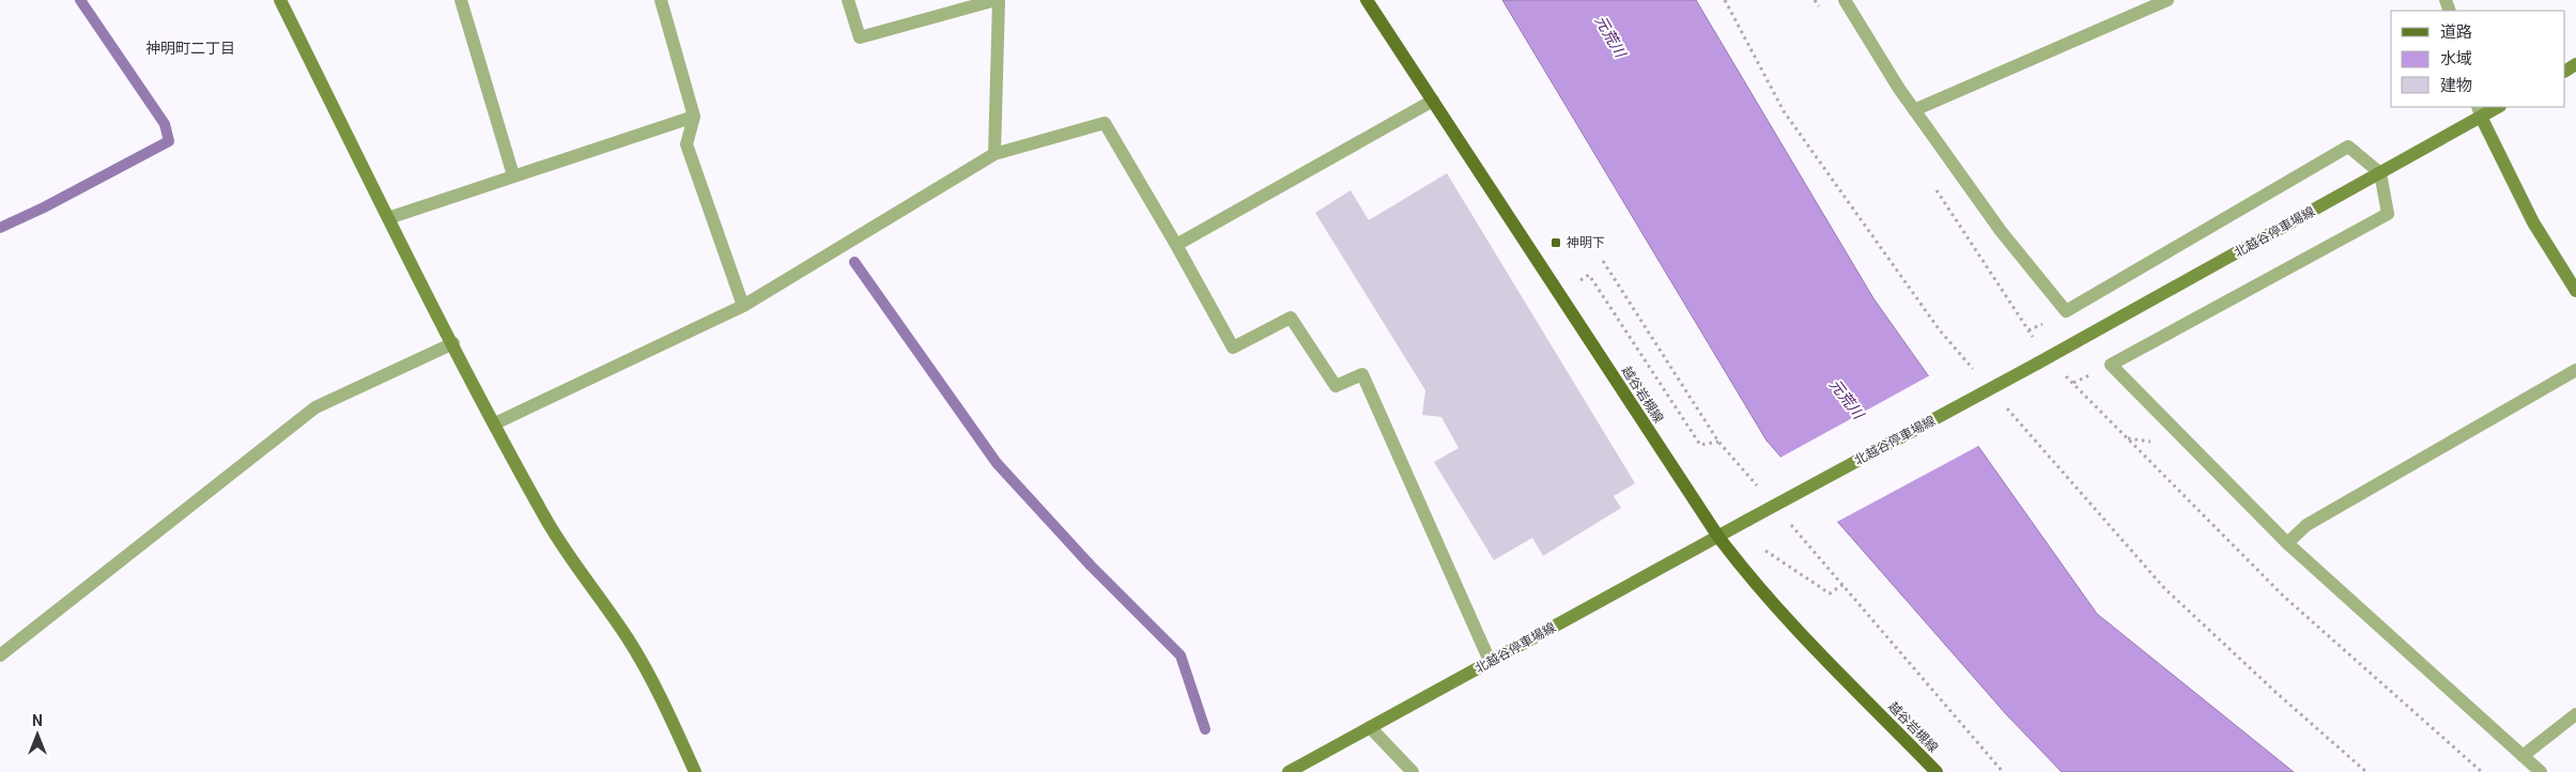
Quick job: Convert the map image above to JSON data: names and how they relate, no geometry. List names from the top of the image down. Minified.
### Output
{"streets":{"main road":["北越谷停車場線","越谷岩槻線"]},"crossings":[["北越谷停車場線","越谷岩槻線"]],"districts":["神明町二丁目"],"water":["元荒川"],"places":{"transit":["神明下"]},"legend":["道路","水域","建物"],"north":"top"}
